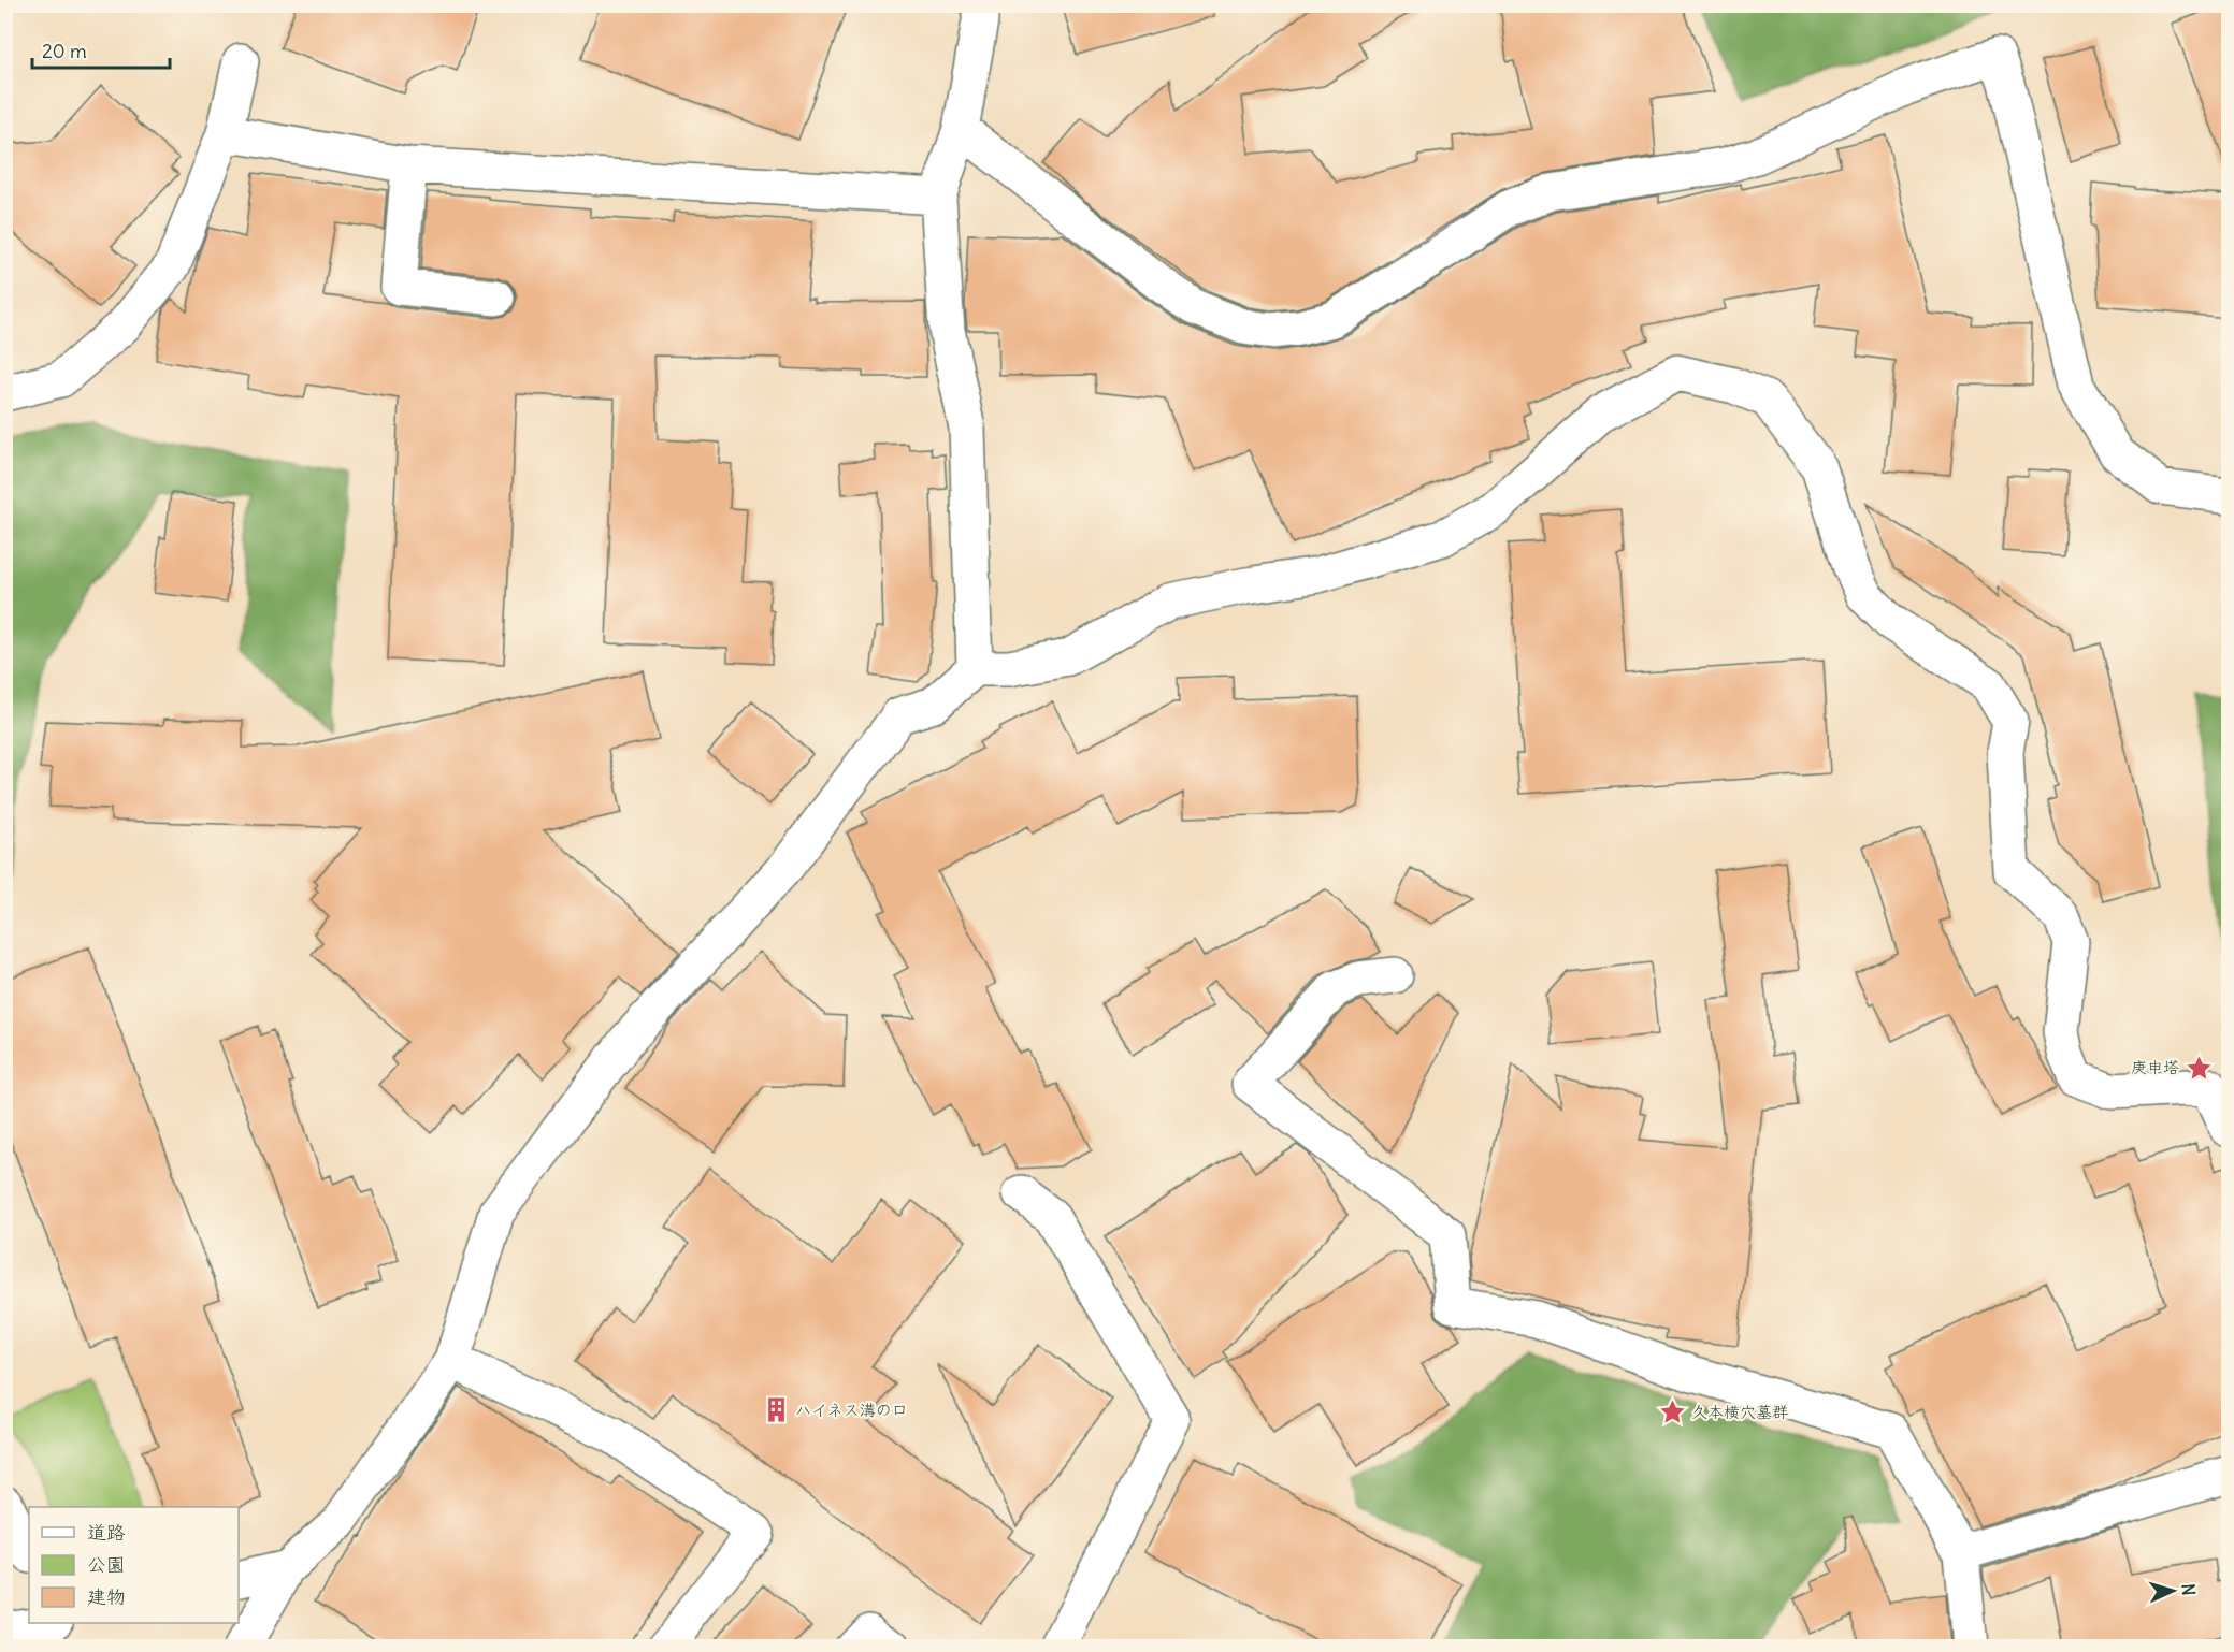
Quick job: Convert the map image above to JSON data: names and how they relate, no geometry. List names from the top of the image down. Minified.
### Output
{"places":{"place":["庚申塔","久本横穴墓群"],"building":["ハイネス溝の口"]},"legend":["道路","公園","建物"],"scale_bar":"20 m","north":"right"}
